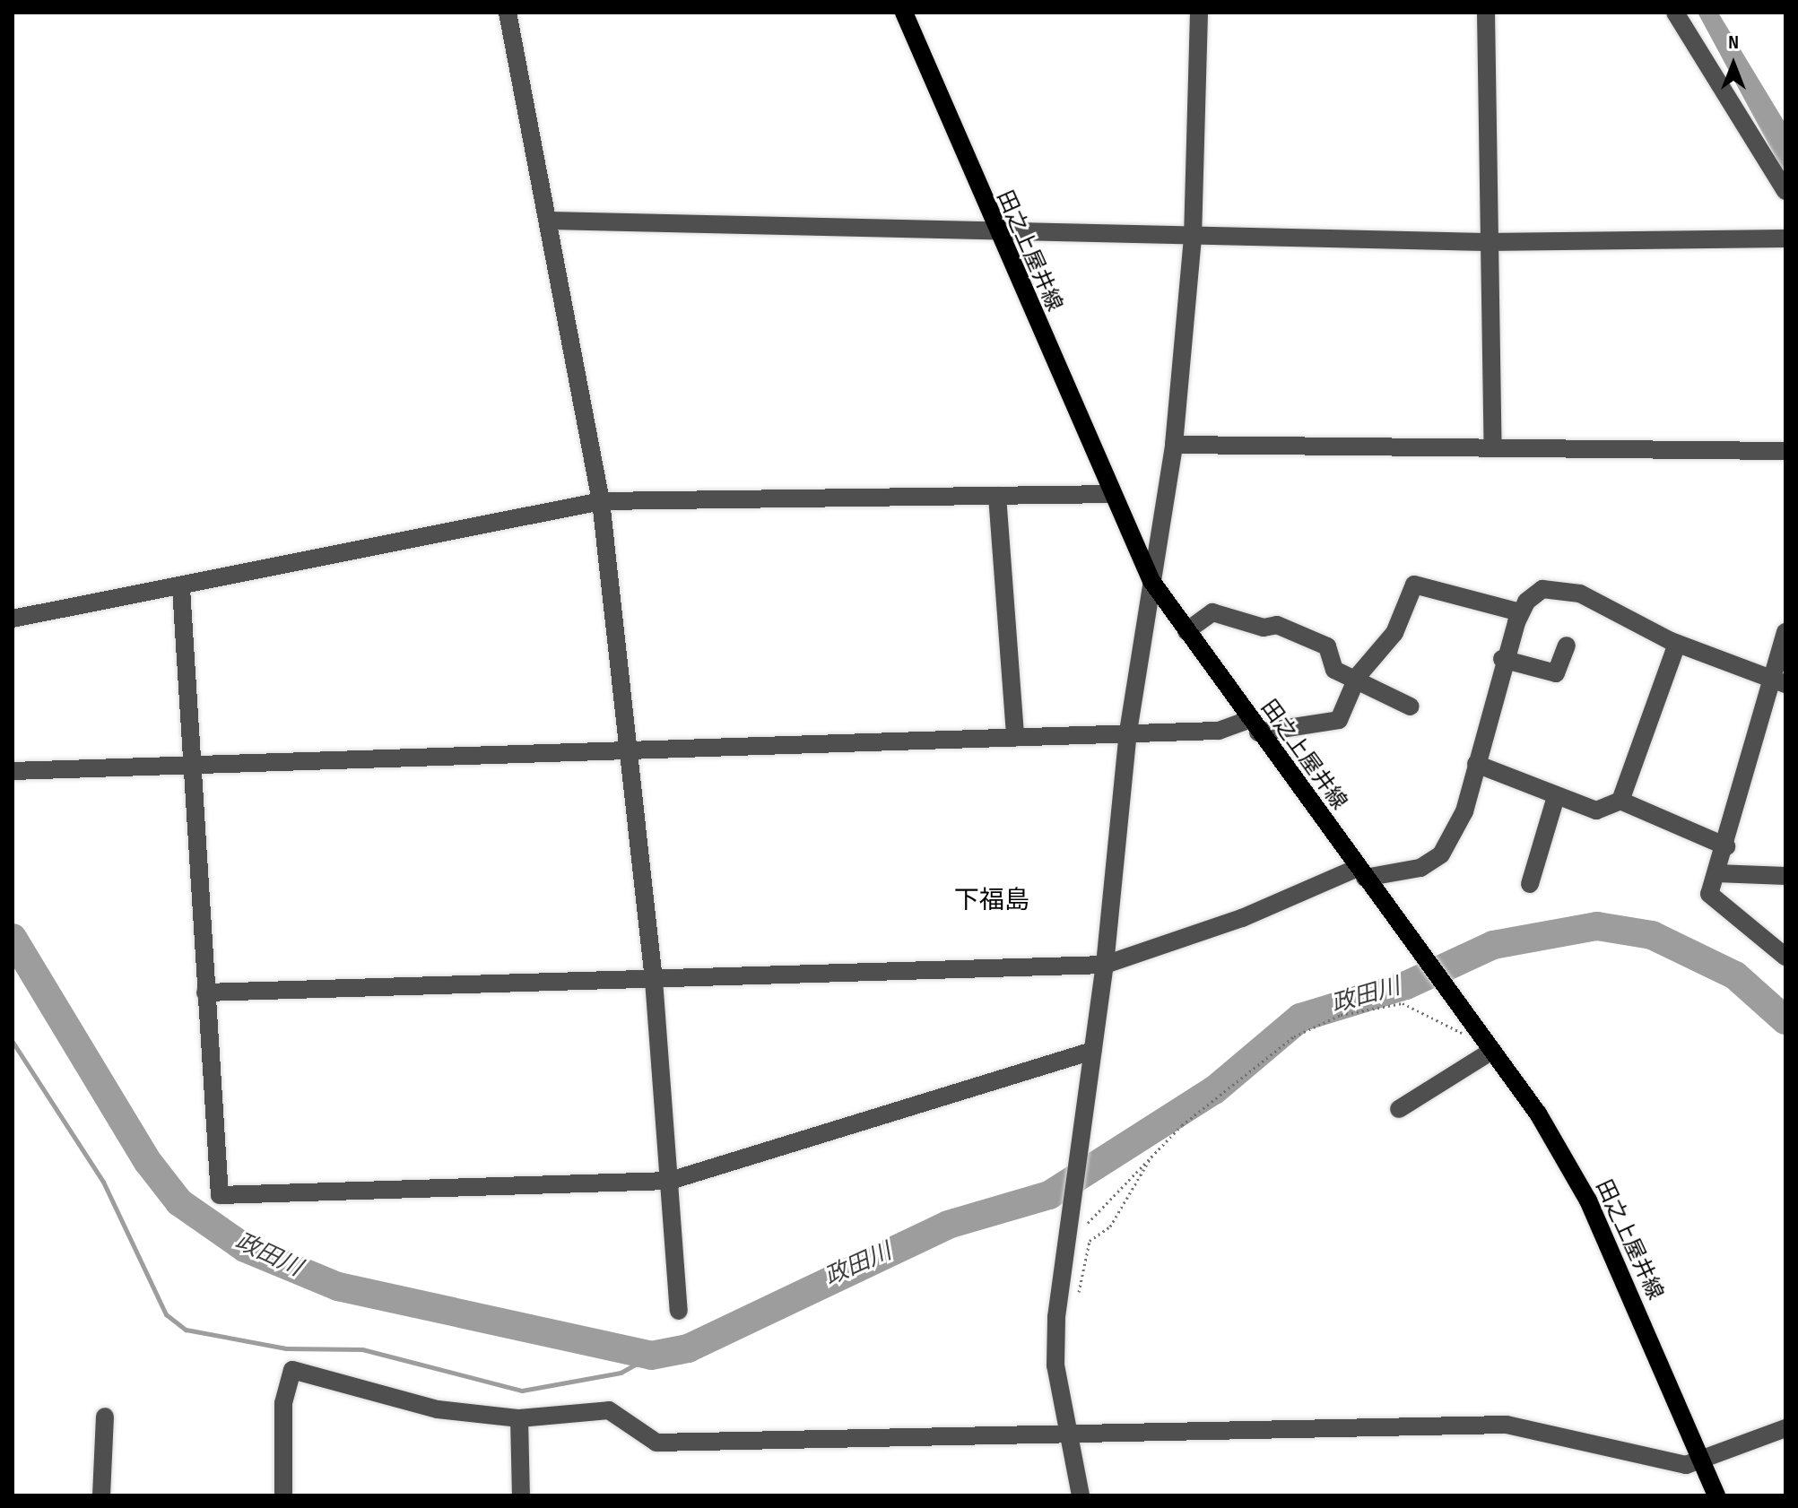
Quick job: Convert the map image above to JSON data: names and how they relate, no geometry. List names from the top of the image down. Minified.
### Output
{"streets":{"main road":["田之上屋井線"]},"districts":["下福島"],"water":["政田川"],"north":"top"}
